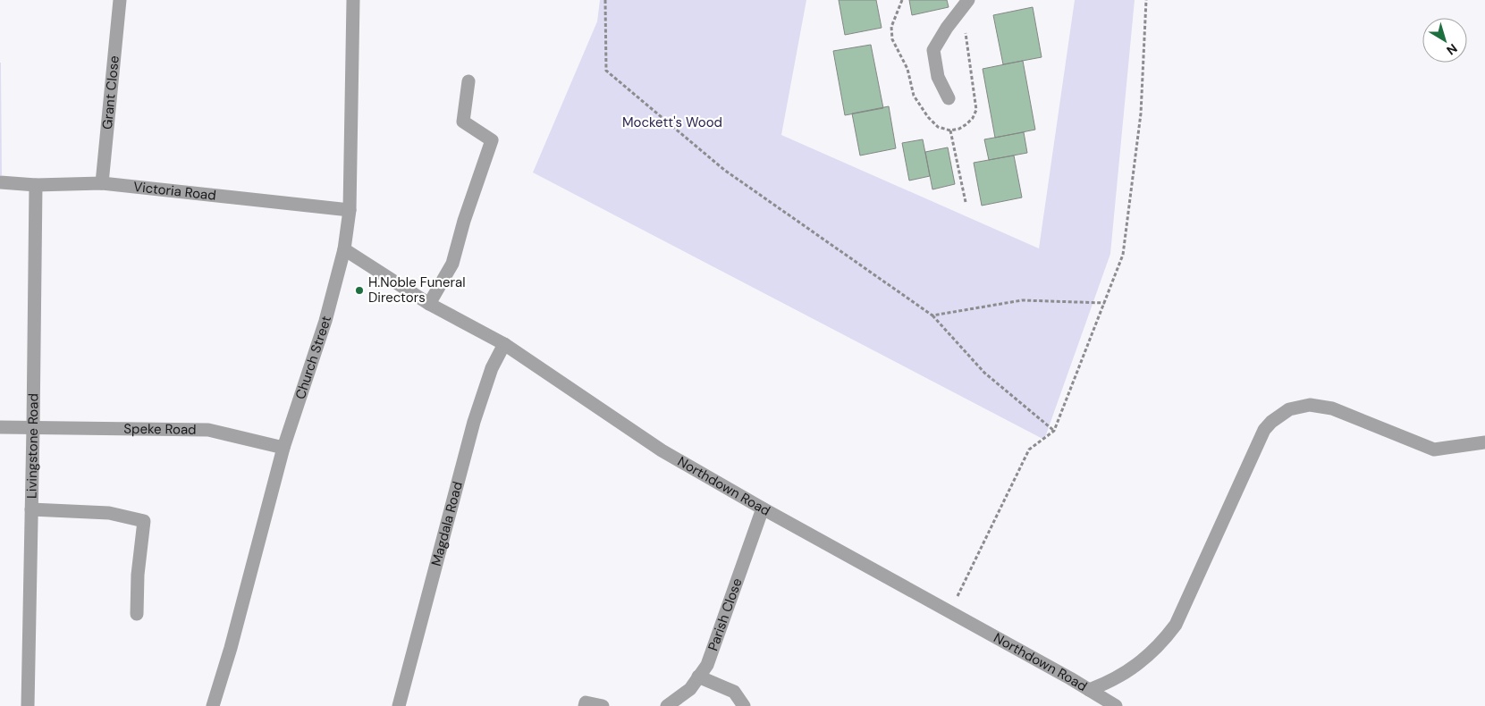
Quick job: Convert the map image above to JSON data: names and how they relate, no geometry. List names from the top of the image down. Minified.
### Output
{"streets":{"street":["Grant Close","Victoria Road","Church Street","Speke Road","Livingstone Road","Northdown Road","Magdala Road","Parish Close"]},"crossings":[["Grant Close","Victoria Road"],["Victoria Road","Church Street"],["Victoria Road","Livingstone Road"],["Church Street","Speke Road"],["Church Street","Northdown Road"],["Speke Road","Livingstone Road"],["Northdown Road","Magdala Road"],["Northdown Road","Parish Close"]],"parks":["Mockett's Wood"],"places":["H.Noble Funeral Directors"],"north":"bottom right"}
